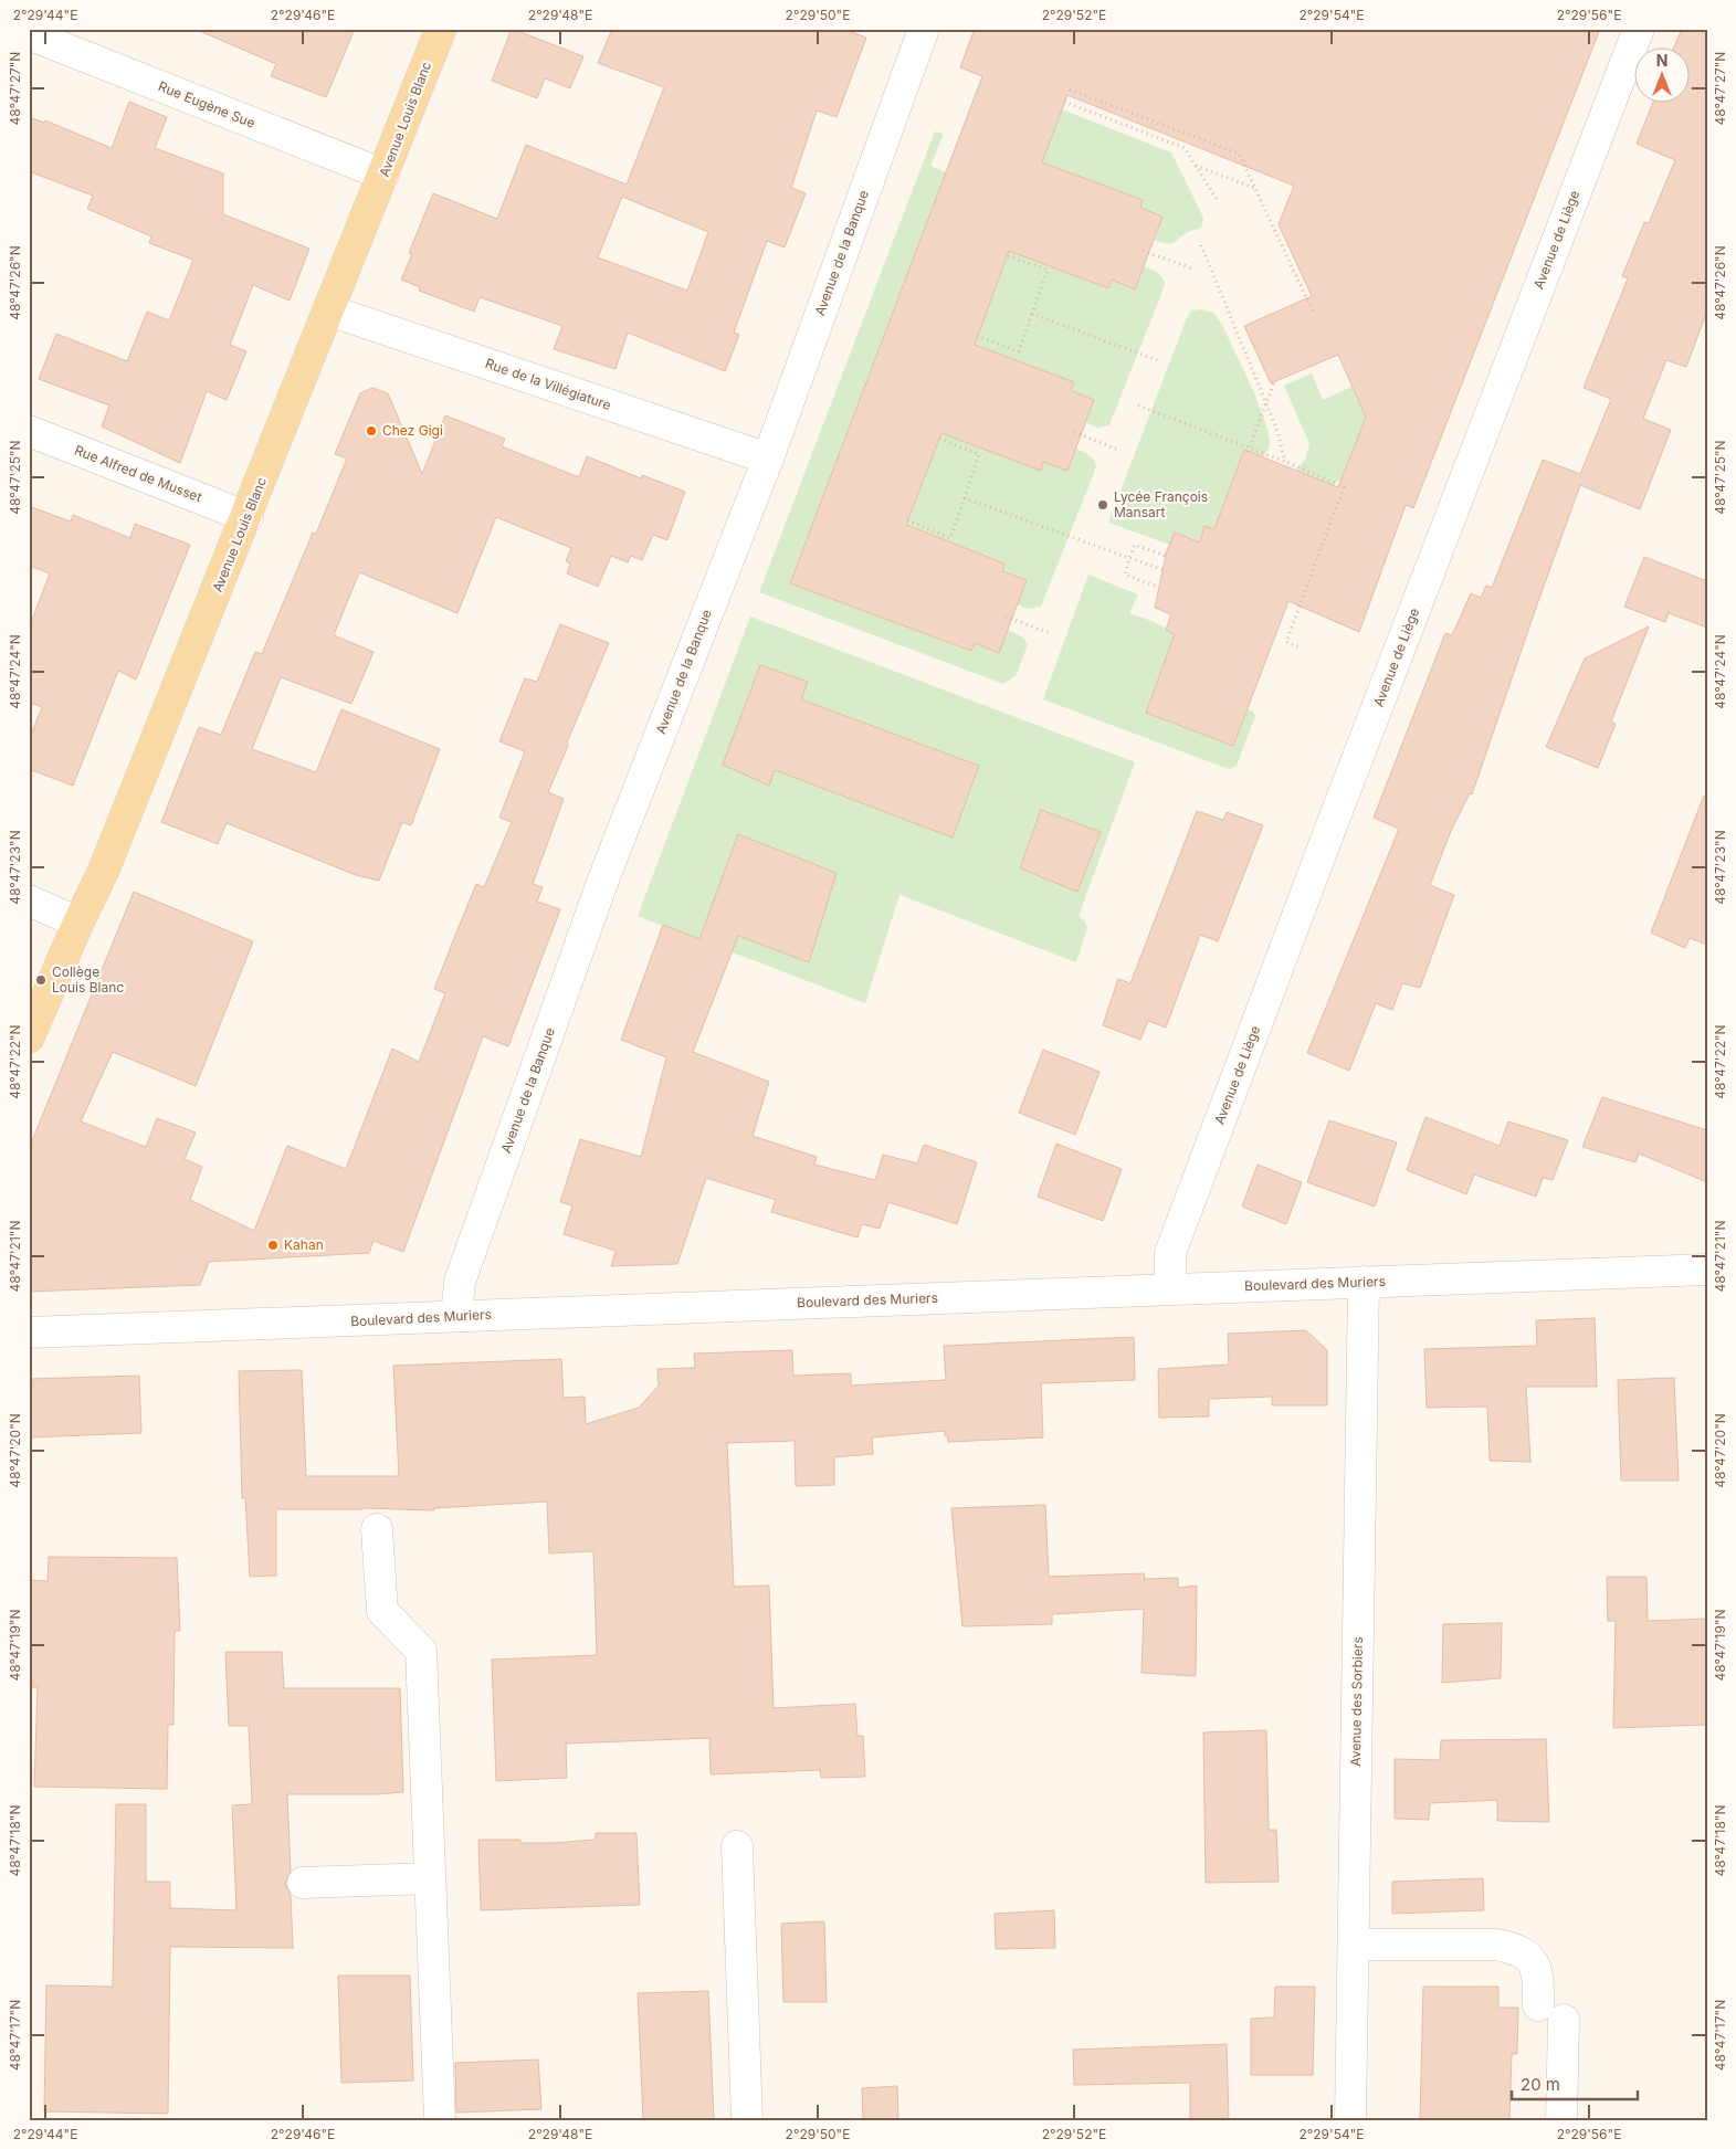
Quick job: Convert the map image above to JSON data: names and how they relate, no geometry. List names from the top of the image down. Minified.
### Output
{"streets":{"main road":["Avenue Louis Blanc"],"street":["Rue Eugène Sue","Avenue de Liège","Avenue de la Banque","Rue de la Villégiature","Rue Alfred de Musset","Boulevard des Muriers","Avenue des Sorbiers"]},"crossings":[["Rue Eugène Sue","Avenue Louis Blanc"],["Avenue Louis Blanc","Rue de la Villégiature"],["Avenue Louis Blanc","Rue Alfred de Musset"],["Avenue de Liège","Boulevard des Muriers"],["Avenue de la Banque","Rue de la Villégiature"],["Avenue de la Banque","Boulevard des Muriers"],["Boulevard des Muriers","Avenue des Sorbiers"]],"places":["Chez Gigi","Lycée François Mansart","Collège Louis Blanc","Kahan"],"scale_bar":"20 m","north":"top","coordinates":["2°29'44\"E","2°29'46\"E","2°29'48\"E","2°29'50\"E","2°29'52\"E","2°29'54\"E","2°29'56\"E","48°47'27\"N","48°47'26\"N","48°47'25\"N","48°47'24\"N","48°47'23\"N","48°47'22\"N","48°47'21\"N","48°47'20\"N","48°47'19\"N","48°47'18\"N","48°47'17\"N"]}
